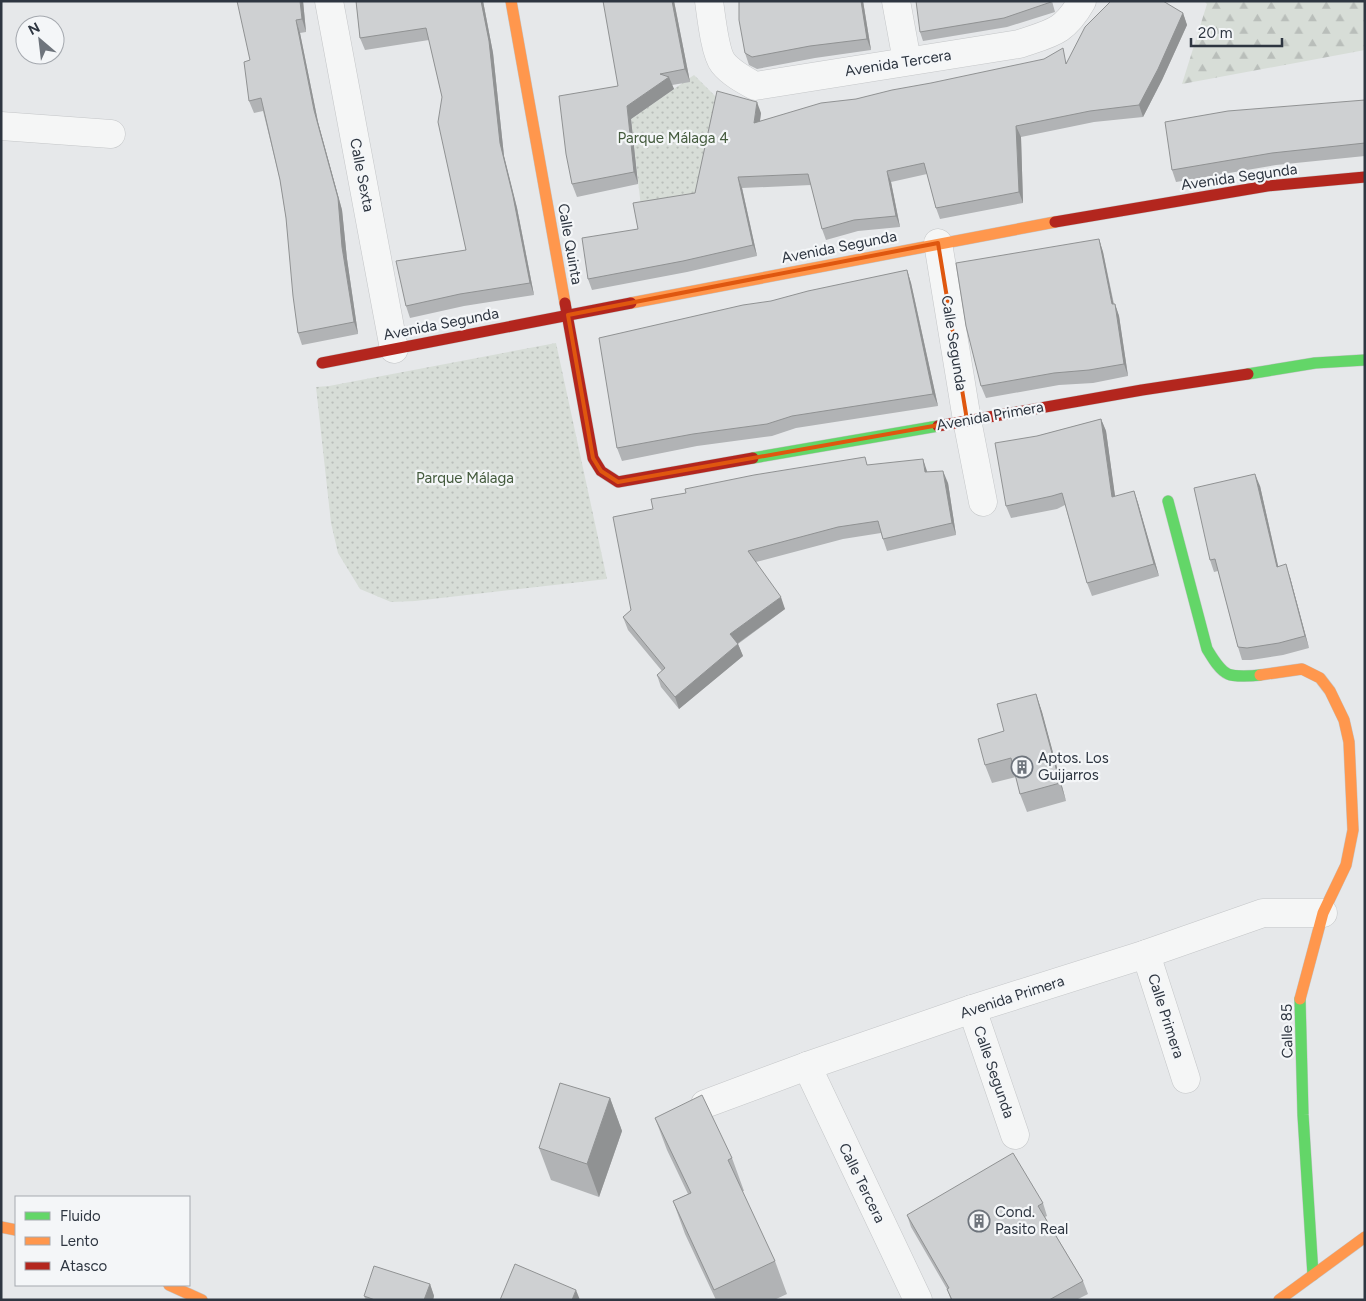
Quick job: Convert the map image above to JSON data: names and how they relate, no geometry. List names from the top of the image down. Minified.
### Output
{"streets":{"street":["Avenida Tercera","Calle Sexta","Avenida Segunda","Calle Quinta","Calle Segunda","Avenida Primera","Calle Primera","Calle 85","Calle Tercera"]},"crossings":[["Calle Sexta","Avenida Segunda"],["Avenida Segunda","Calle Quinta"],["Avenida Segunda","Calle Segunda"],["Calle Quinta","Avenida Primera"],["Calle Segunda","Avenida Primera"],["Avenida Primera","Calle Primera"],["Avenida Primera","Calle 85"],["Avenida Primera","Calle Tercera"]],"parks":["Parque Málaga 4","Parque Málaga"],"places":{"building":["Aptos. Los Guijarros","Cond. Pasito Real"]},"legend":["Fluido","Lento","Atasco"],"scale_bar":"20 m","north":"top left"}
